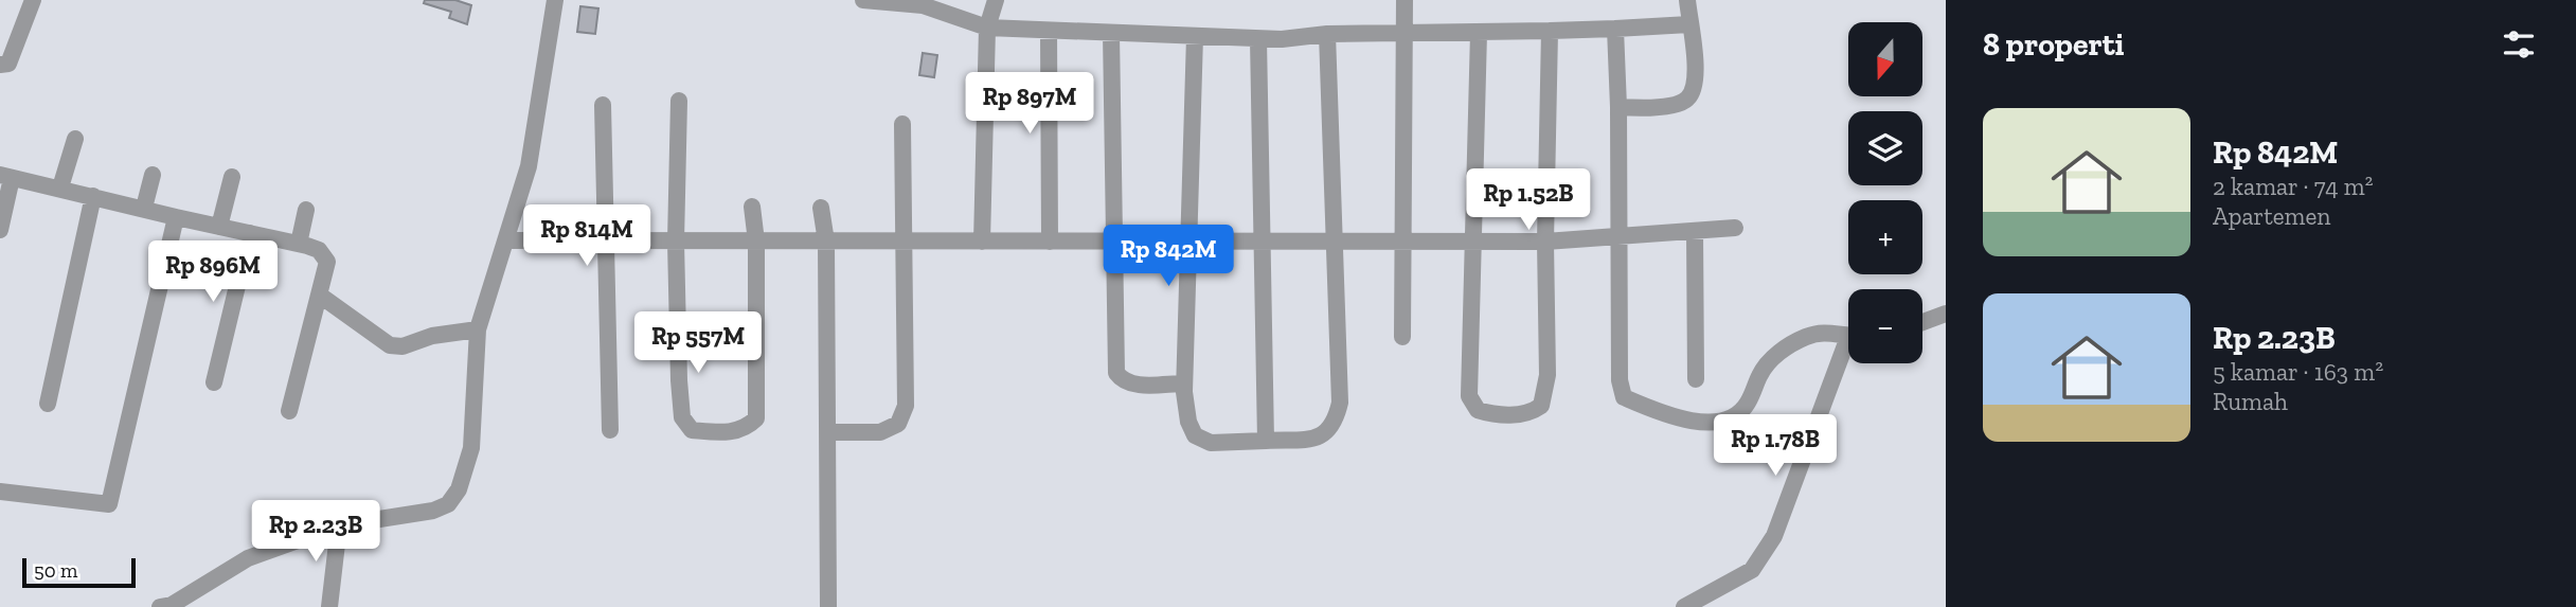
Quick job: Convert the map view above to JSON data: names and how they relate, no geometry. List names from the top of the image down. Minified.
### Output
{"scale_bar":"50 m","north":"bottom","page":{"heading":"8 properti","map_buttons":["+","−"],"price":["Rp 897M","Rp 1.52B","Rp 814M","Rp 842M","Rp 896M","Rp 557M","Rp 1.78B","Rp 2.23B"],"list":[{"name":"Rp 842M","note":"2 kamar · 74 m² · Apartemen"},{"name":"Rp 2.23B","note":"5 kamar · 163 m² · Rumah"}],"scale":"50 m"}}
